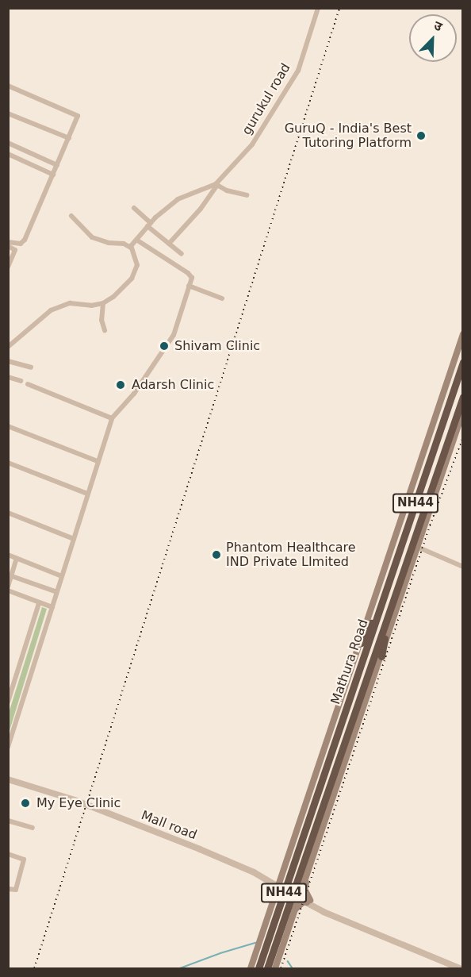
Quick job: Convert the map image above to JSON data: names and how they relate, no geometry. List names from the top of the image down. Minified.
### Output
{"streets":{"highway":["NH44","Mathura Road"],"street":["gurukul road","Mall road"]},"places":["GuruQ - India's Best Tutoring Platform","Shivam Clinic","Adarsh Clinic","Phantom Healthcare IND Private LImited","My Eye Clinic"],"north":"top right"}
